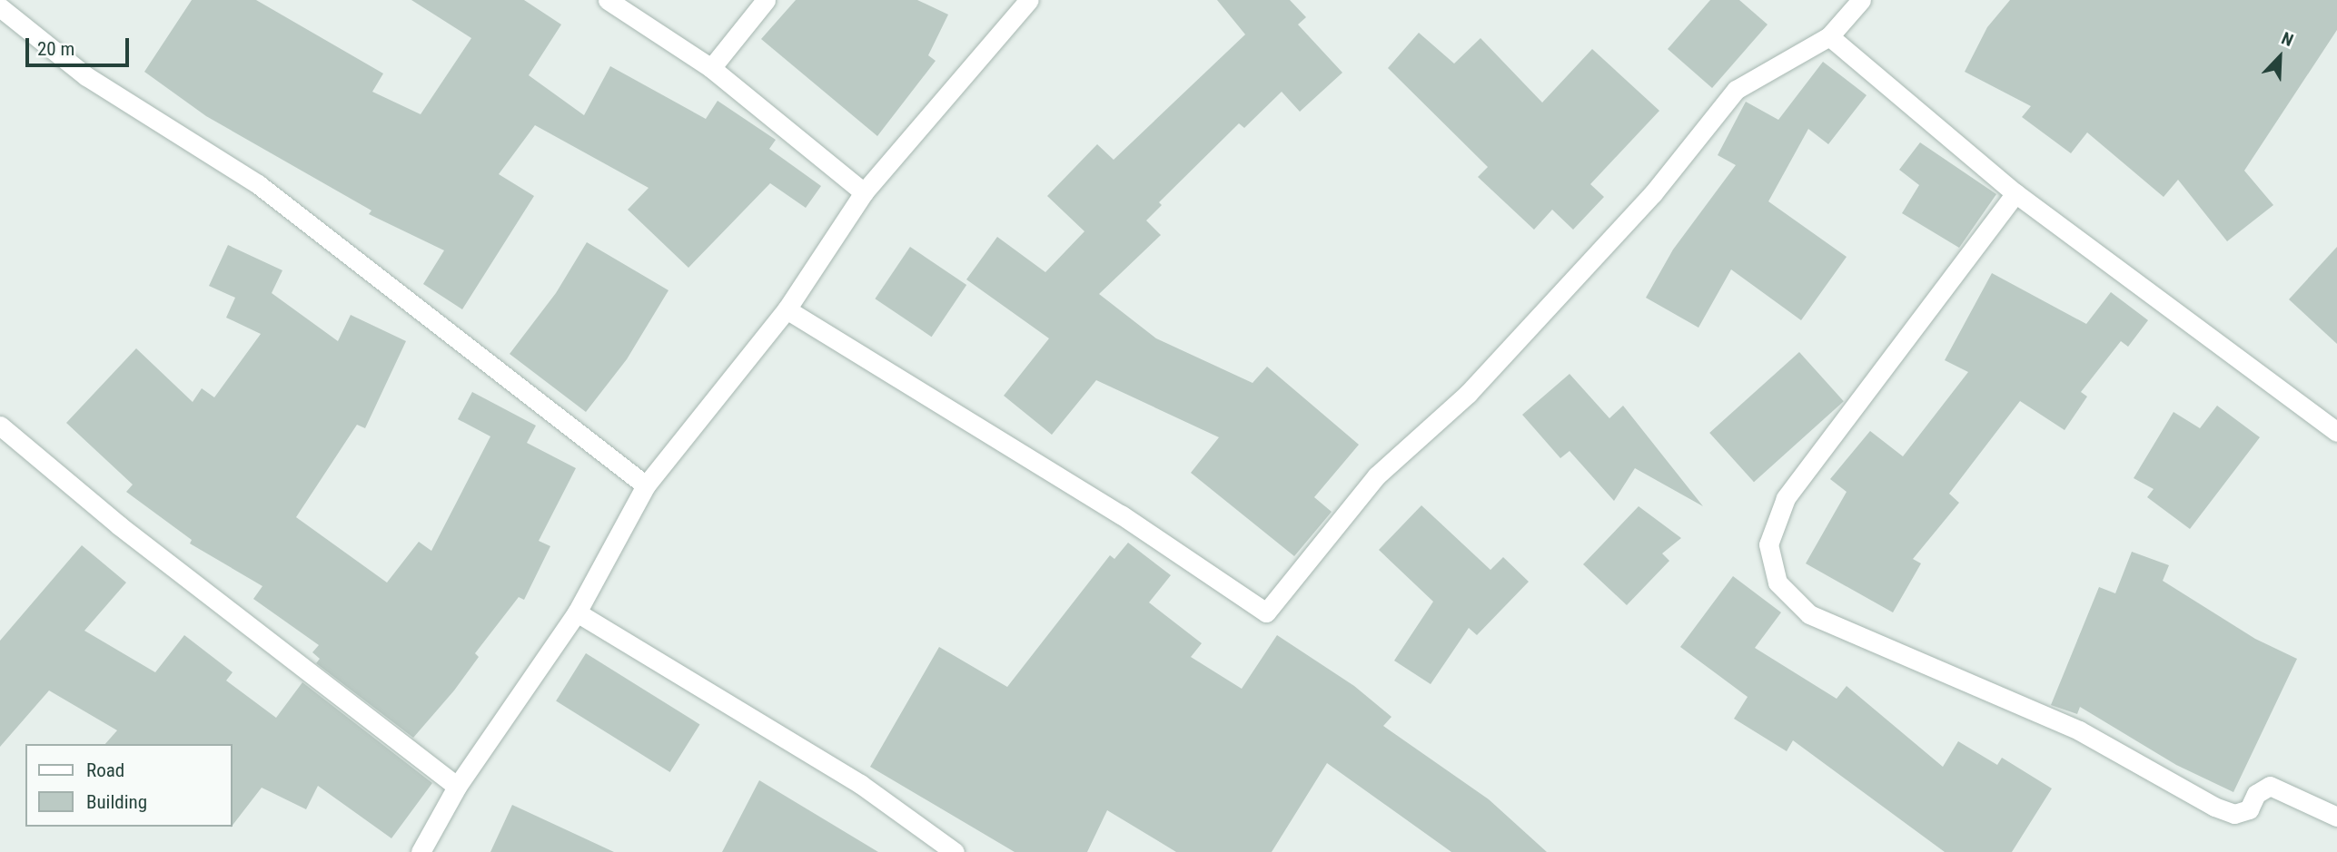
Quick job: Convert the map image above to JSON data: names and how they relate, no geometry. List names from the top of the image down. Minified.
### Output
{"legend":["Road","Building"],"scale_bar":"20 m","north":"top right"}
